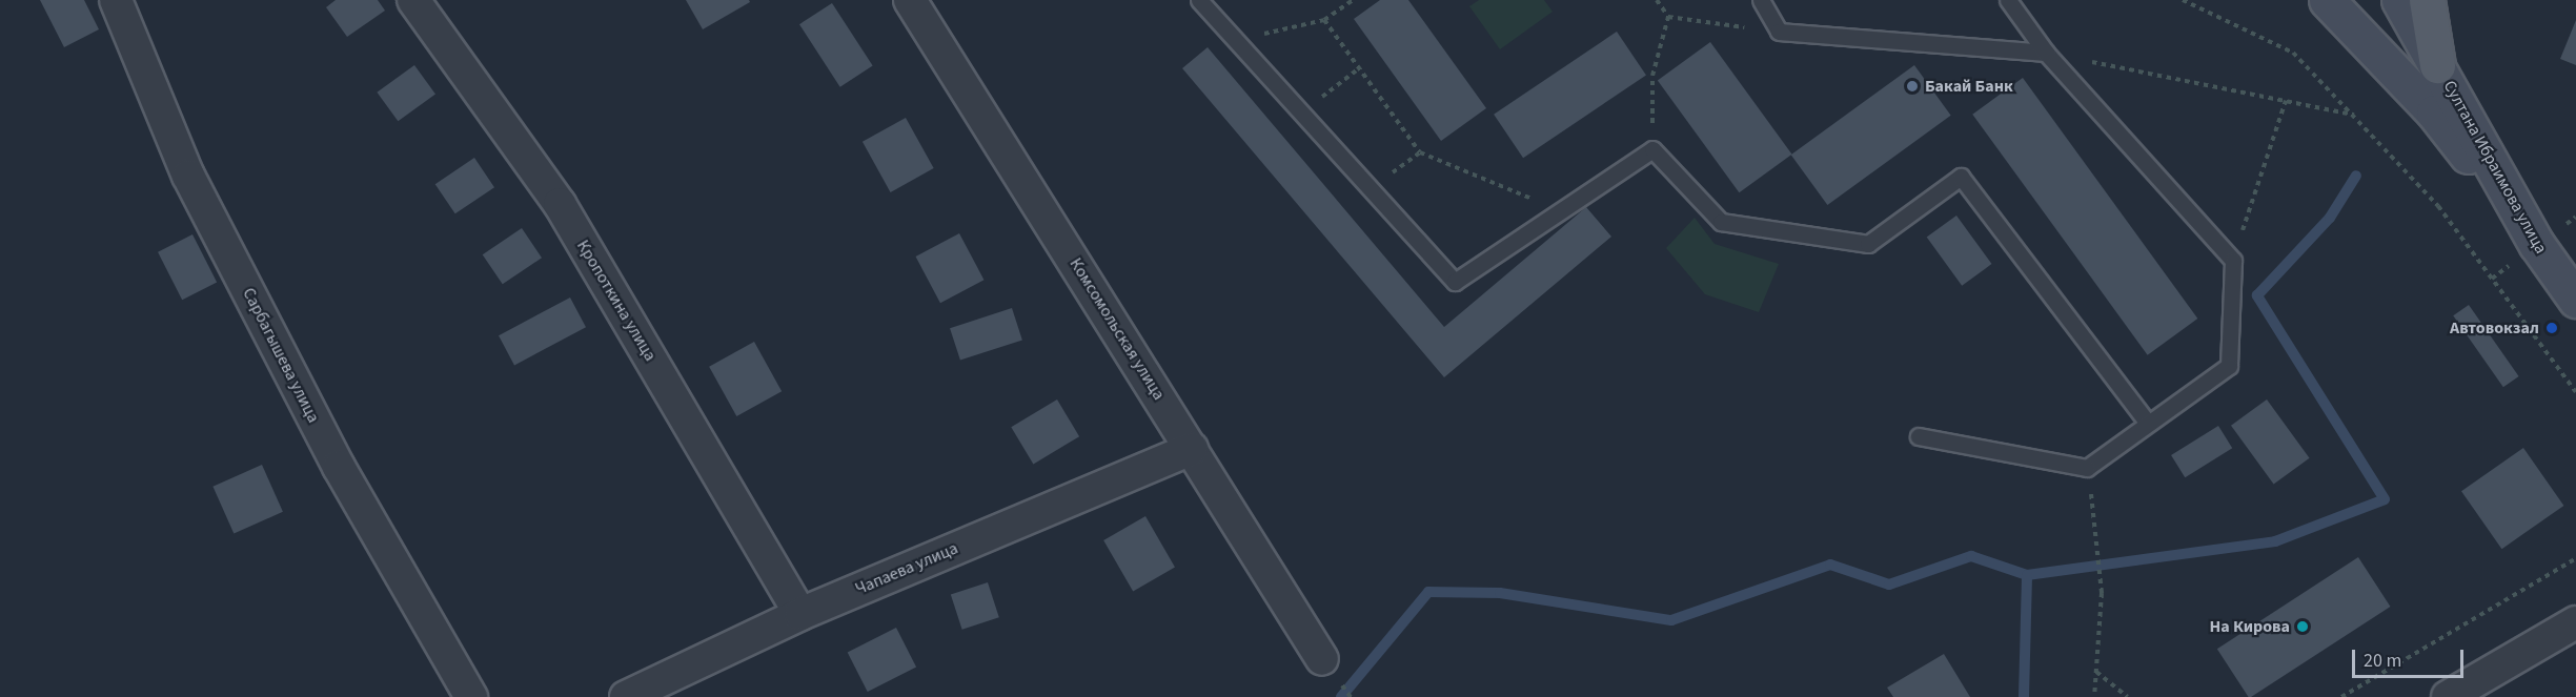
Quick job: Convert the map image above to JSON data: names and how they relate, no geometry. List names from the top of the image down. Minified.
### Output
{"streets":{"main road":["Султана Ибраимова улица"],"street":["Кропоткина улица","Комсомольская улица","Сарбагышева улица","Чапаева улица"]},"crossings":[["Кропоткина улица","Чапаева улица"],["Комсомольская улица","Чапаева улица"]],"places":["Бакай Банк","Автовокзал","На Кирова"],"scale_bar":"20 m"}
